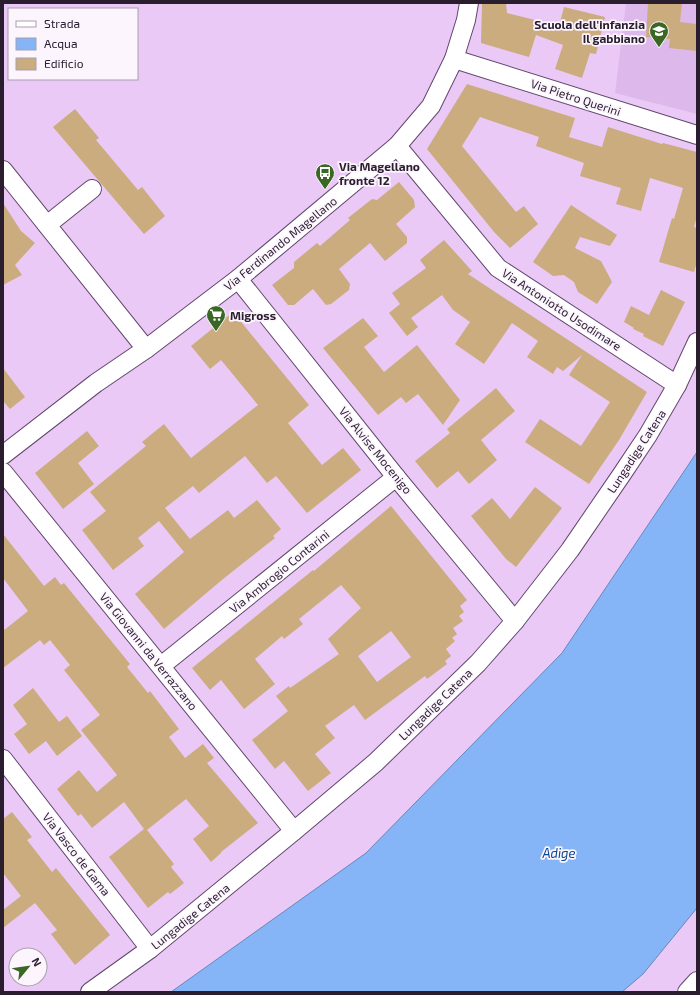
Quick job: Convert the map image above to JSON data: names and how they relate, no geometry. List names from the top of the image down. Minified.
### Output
{"streets":{"street":["Via Pietro Querini","Via Ferdinando Magellano","Via Antoniotto Usodimare","Via Alvise Mocenigo","Lungadige Catena","Via Ambrogio Contarini","Via Giovanni da Verrazzano","Via Vasco de Gama"]},"crossings":[["Via Pietro Querini","Via Ferdinando Magellano"],["Via Ferdinando Magellano","Via Antoniotto Usodimare"],["Via Ferdinando Magellano","Via Alvise Mocenigo"],["Via Antoniotto Usodimare","Lungadige Catena"],["Via Alvise Mocenigo","Lungadige Catena"],["Via Alvise Mocenigo","Via Ambrogio Contarini"],["Lungadige Catena","Via Giovanni da Verrazzano"],["Lungadige Catena","Via Vasco de Gama"],["Via Ambrogio Contarini","Via Giovanni da Verrazzano"]],"water":["Adige"],"places":{"school or university":["Scuola dell'infanzia Il gabbiano"],"bus stop":["Via Magellano fronte 12"],"supermarket":["Migross"]},"legend":["Strada","Acqua","Edificio"],"north":"top right"}
